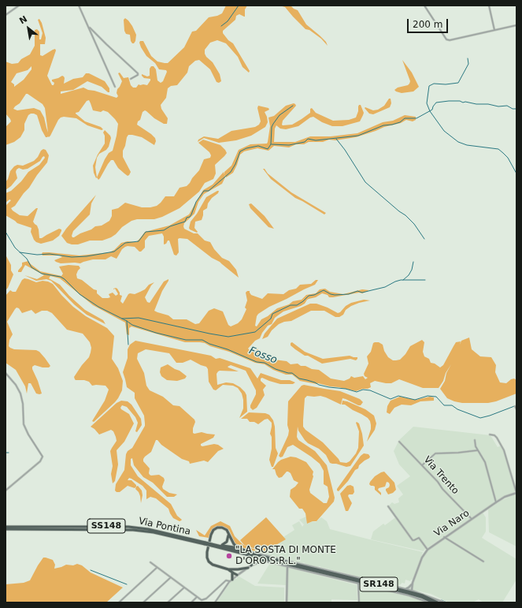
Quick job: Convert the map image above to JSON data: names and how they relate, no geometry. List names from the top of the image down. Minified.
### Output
{"streets":{"highway":["SS148","Via Pontina","SR148"],"street":["Via Trento","Via Naro"]},"crossings":[["Via Trento","Via Naro"],["Via Pontina","SR148"]],"water":["Fosso"],"places":["\"LA SOSTA DI MONTE D'ORO S.R.L.\""],"scale_bar":"200 m","north":"top left"}
